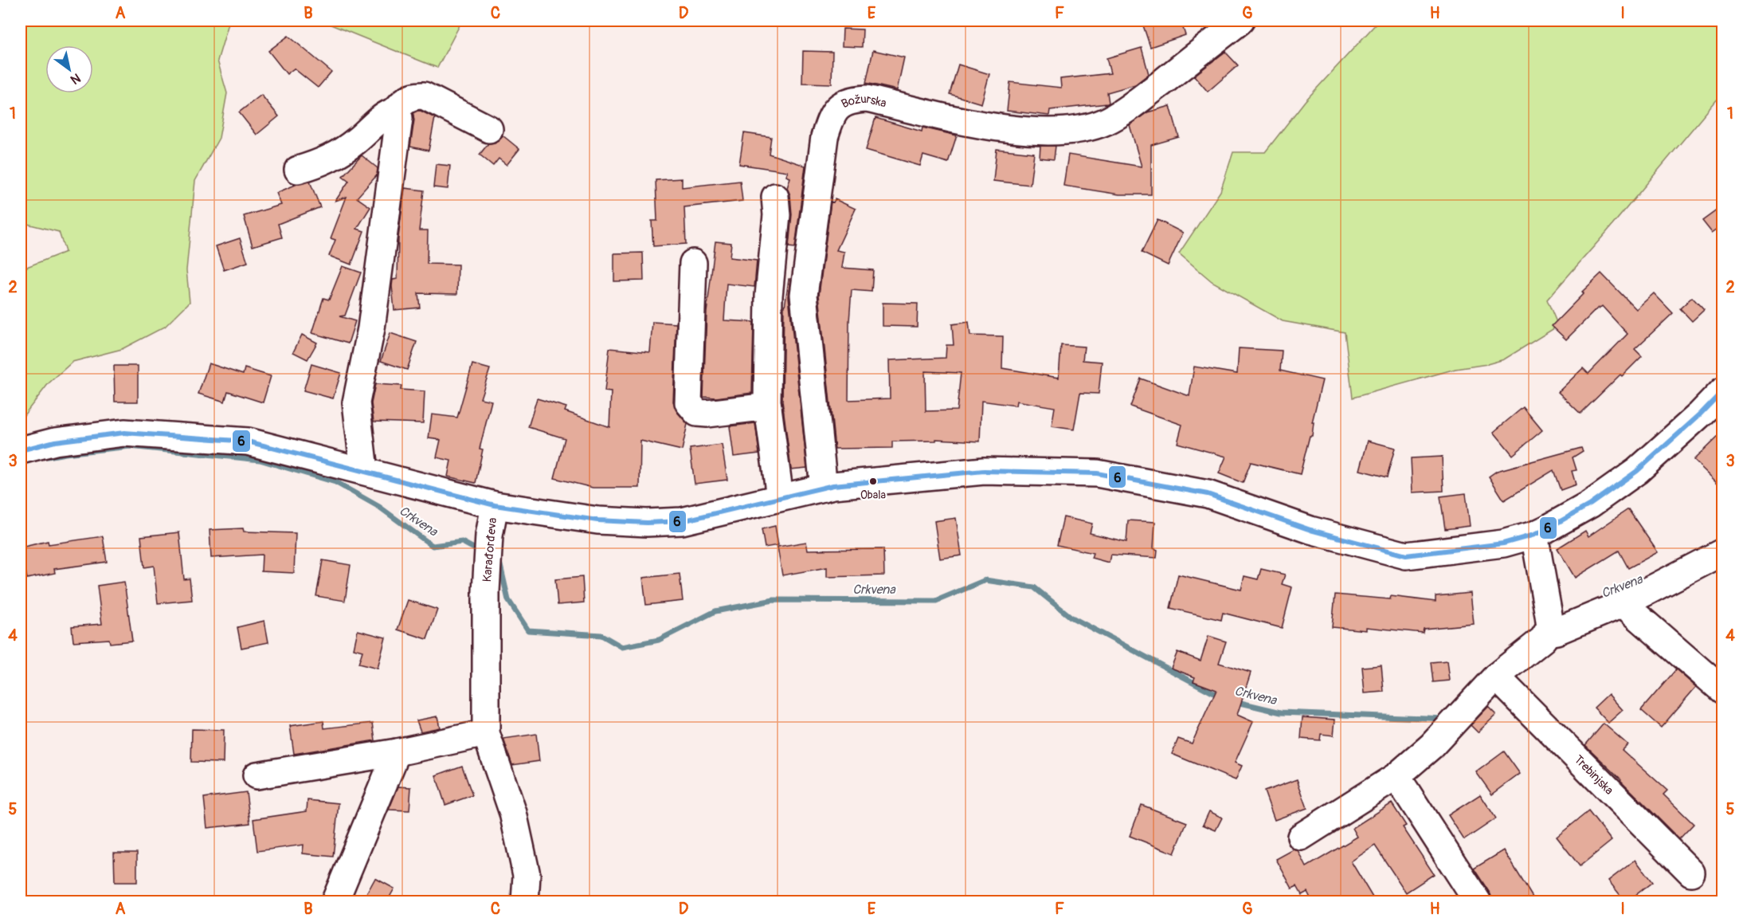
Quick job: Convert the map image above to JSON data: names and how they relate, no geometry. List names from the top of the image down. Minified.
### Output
{"streets":{"street":["Božurska","Karađorđeva","Trebinjska"]},"water":["Crkvena"],"places":["Obala"],"lines":["transit line 6"],"north":"bottom right","grid":{"columns":["A","B","C","D","E","F","G","H","I"],"rows":["1","2","3","4","5"]}}
